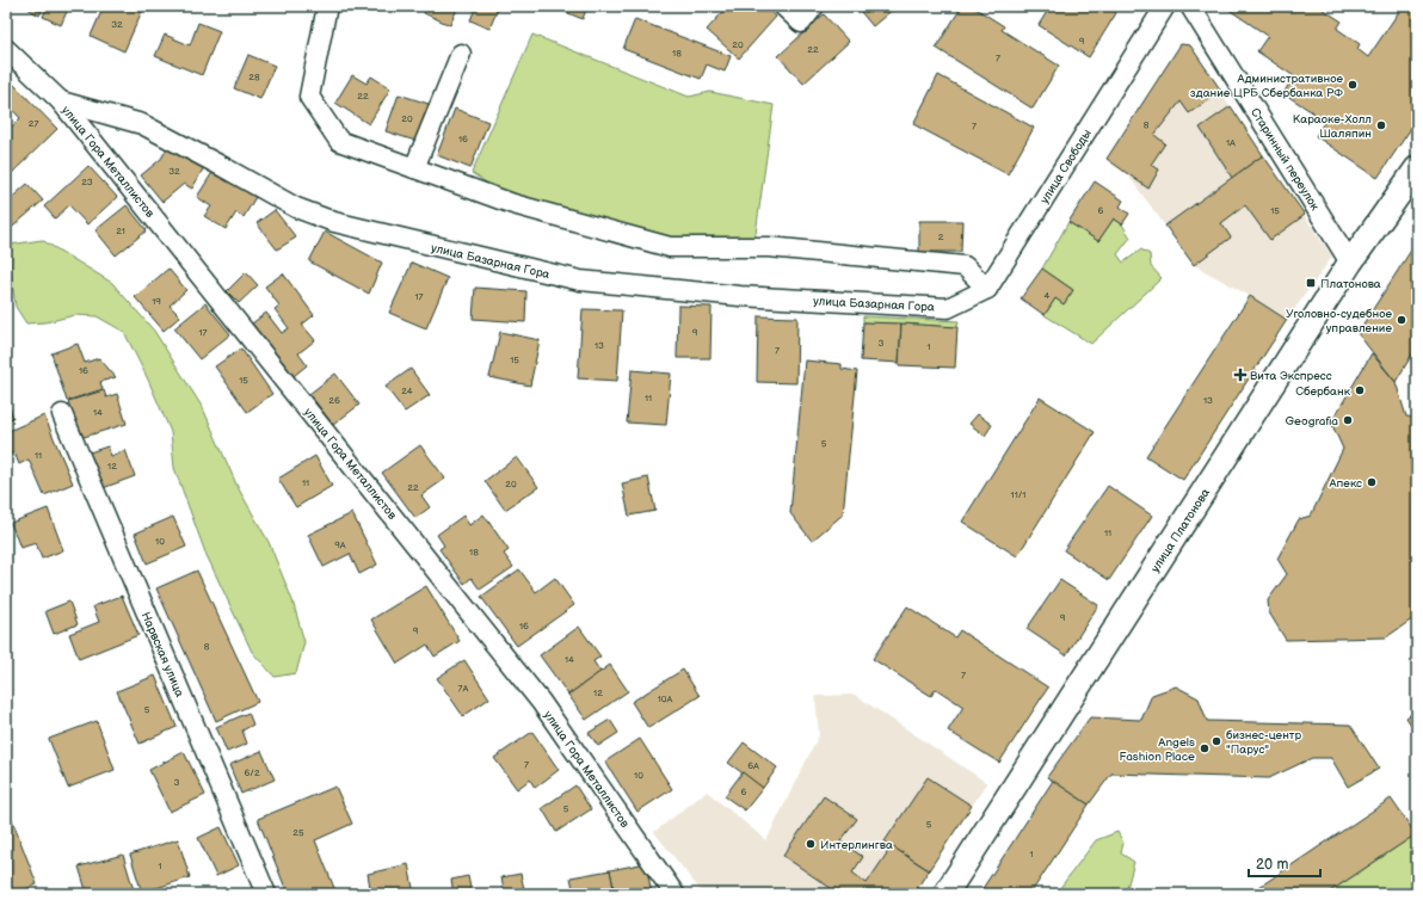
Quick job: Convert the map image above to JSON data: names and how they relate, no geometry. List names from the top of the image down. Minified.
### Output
{"streets":{"street":["Старинный переулок","улица Гора Металлистов","улица Свободы","улица Базарная Гора","улица Платонова","Нарвская улица"]},"crossings":[["Старинный переулок","улица Платонова"],["улица Гора Металлистов","улица Базарная Гора"],["улица Свободы","улица Базарная Гора"]],"places":{"other":["Административное здание ЦРБ Сбербанка РФ","Караоке-Холл Шаляпин","Уголовно-судебное управление","Сбербанк","Geografia","Апекс","бизнес-центр \"Парус\"","Angels Fashion Place","Интерлингва"],"transit":["Платонова"],"health":["Вита Экспресс"]},"house_numbers":["32","9","20","22","18","7","28","22","20","27","8","7","16","1А","32","23","6","15","21","2","4","17","19","17","9","3","13","1","7","15","16","15","24","11","26","13","14","5","11","12","11","20","22","11/1","11","10","9А","18","9","16","9","8","14","7","7А","12","10А","5","7","6А","6/2","10","3","6","5","5","25","1","1"],"scale_bar":"20 m"}
